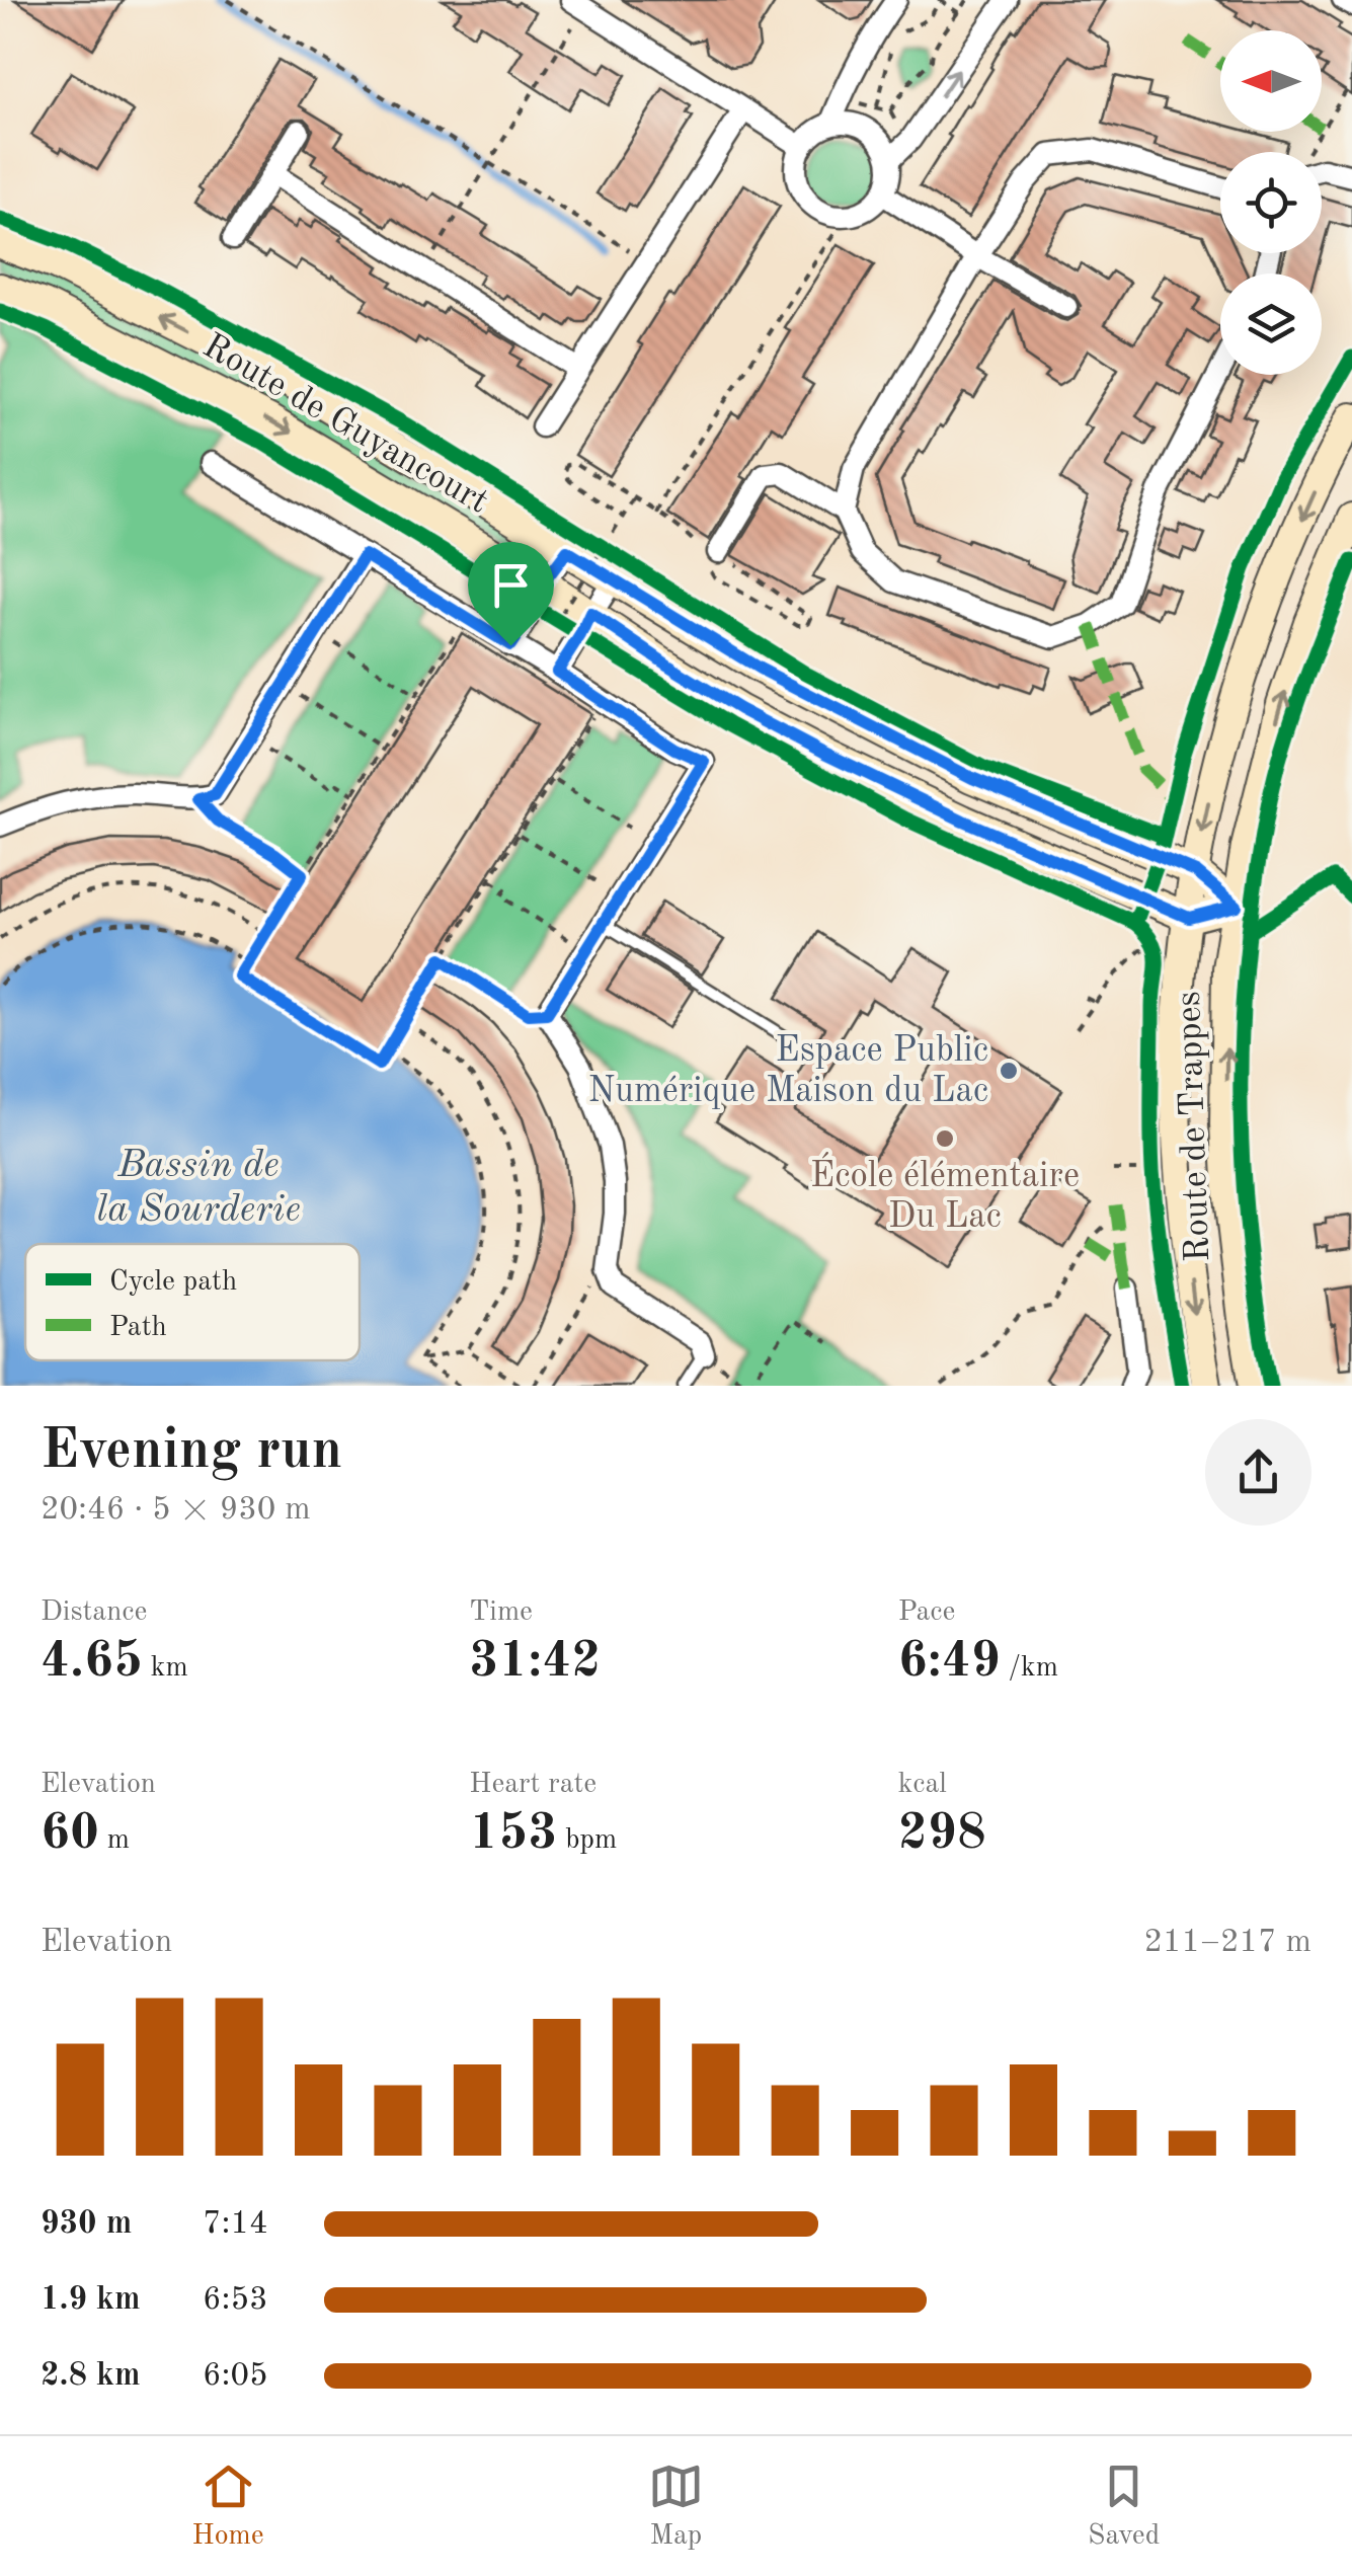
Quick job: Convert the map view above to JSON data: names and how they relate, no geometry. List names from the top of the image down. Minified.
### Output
{"streets":{"main road":["Route de Guyancourt","Route de Trappes"]},"crossings":[["Route de Guyancourt","Route de Trappes"]],"water":["Bassin de la Sourderie"],"places":["Espace Public Numérique Maison du Lac","École élémentaire Du Lac"],"legend":["Cycle path","Path"],"north":"left","page":{"heading":["Evening run","20:46 · 5 × 930 m"],"stats":[["Distance","4.65 km"],["Time","31:42"],["Pace","6:49 /km"],["Elevation","60 m"],["Heart rate","153 bpm"],["kcal","298"]],"chart":["Elevation","211–217 m"],"list":[{"name":"930 m","note":"7:14"},{"name":"1.9 km","note":"6:53"},{"name":"2.8 km","note":"6:05"}],"tabs":["Home","Map","Saved"]}}
